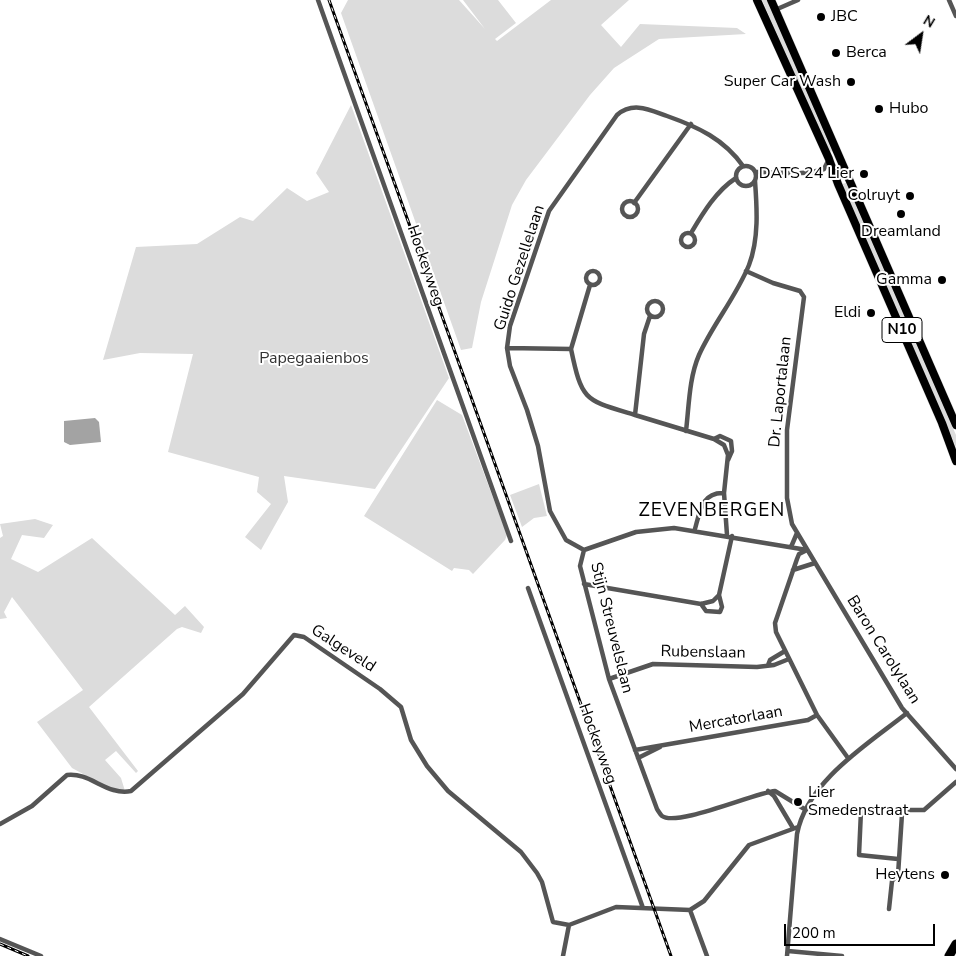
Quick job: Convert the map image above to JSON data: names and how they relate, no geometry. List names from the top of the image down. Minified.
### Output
{"streets":{"main road":["N10"],"street":["Hockeyweg","Guido Gezellelaan","Dr. Laportalaan","Stijn Streuvelslaan","Galgeveld","Baron Carolylaan","Rubenslaan","Mercatorlaan"]},"crossings":[["Guido Gezellelaan","Stijn Streuvelslaan"],["Dr. Laportalaan","Baron Carolylaan"],["Stijn Streuvelslaan","Rubenslaan"],["Stijn Streuvelslaan","Mercatorlaan"]],"districts":["ZEVENBERGEN"],"parks":["Papegaaienbos"],"places":["JBC","Berca","Super Car Wash","Hubo","DATS 24 Lier","Colruyt","Dreamland","Gamma","Eldi","Lier Smedenstraat","Heytens"],"scale_bar":"200 m","north":"top right"}
